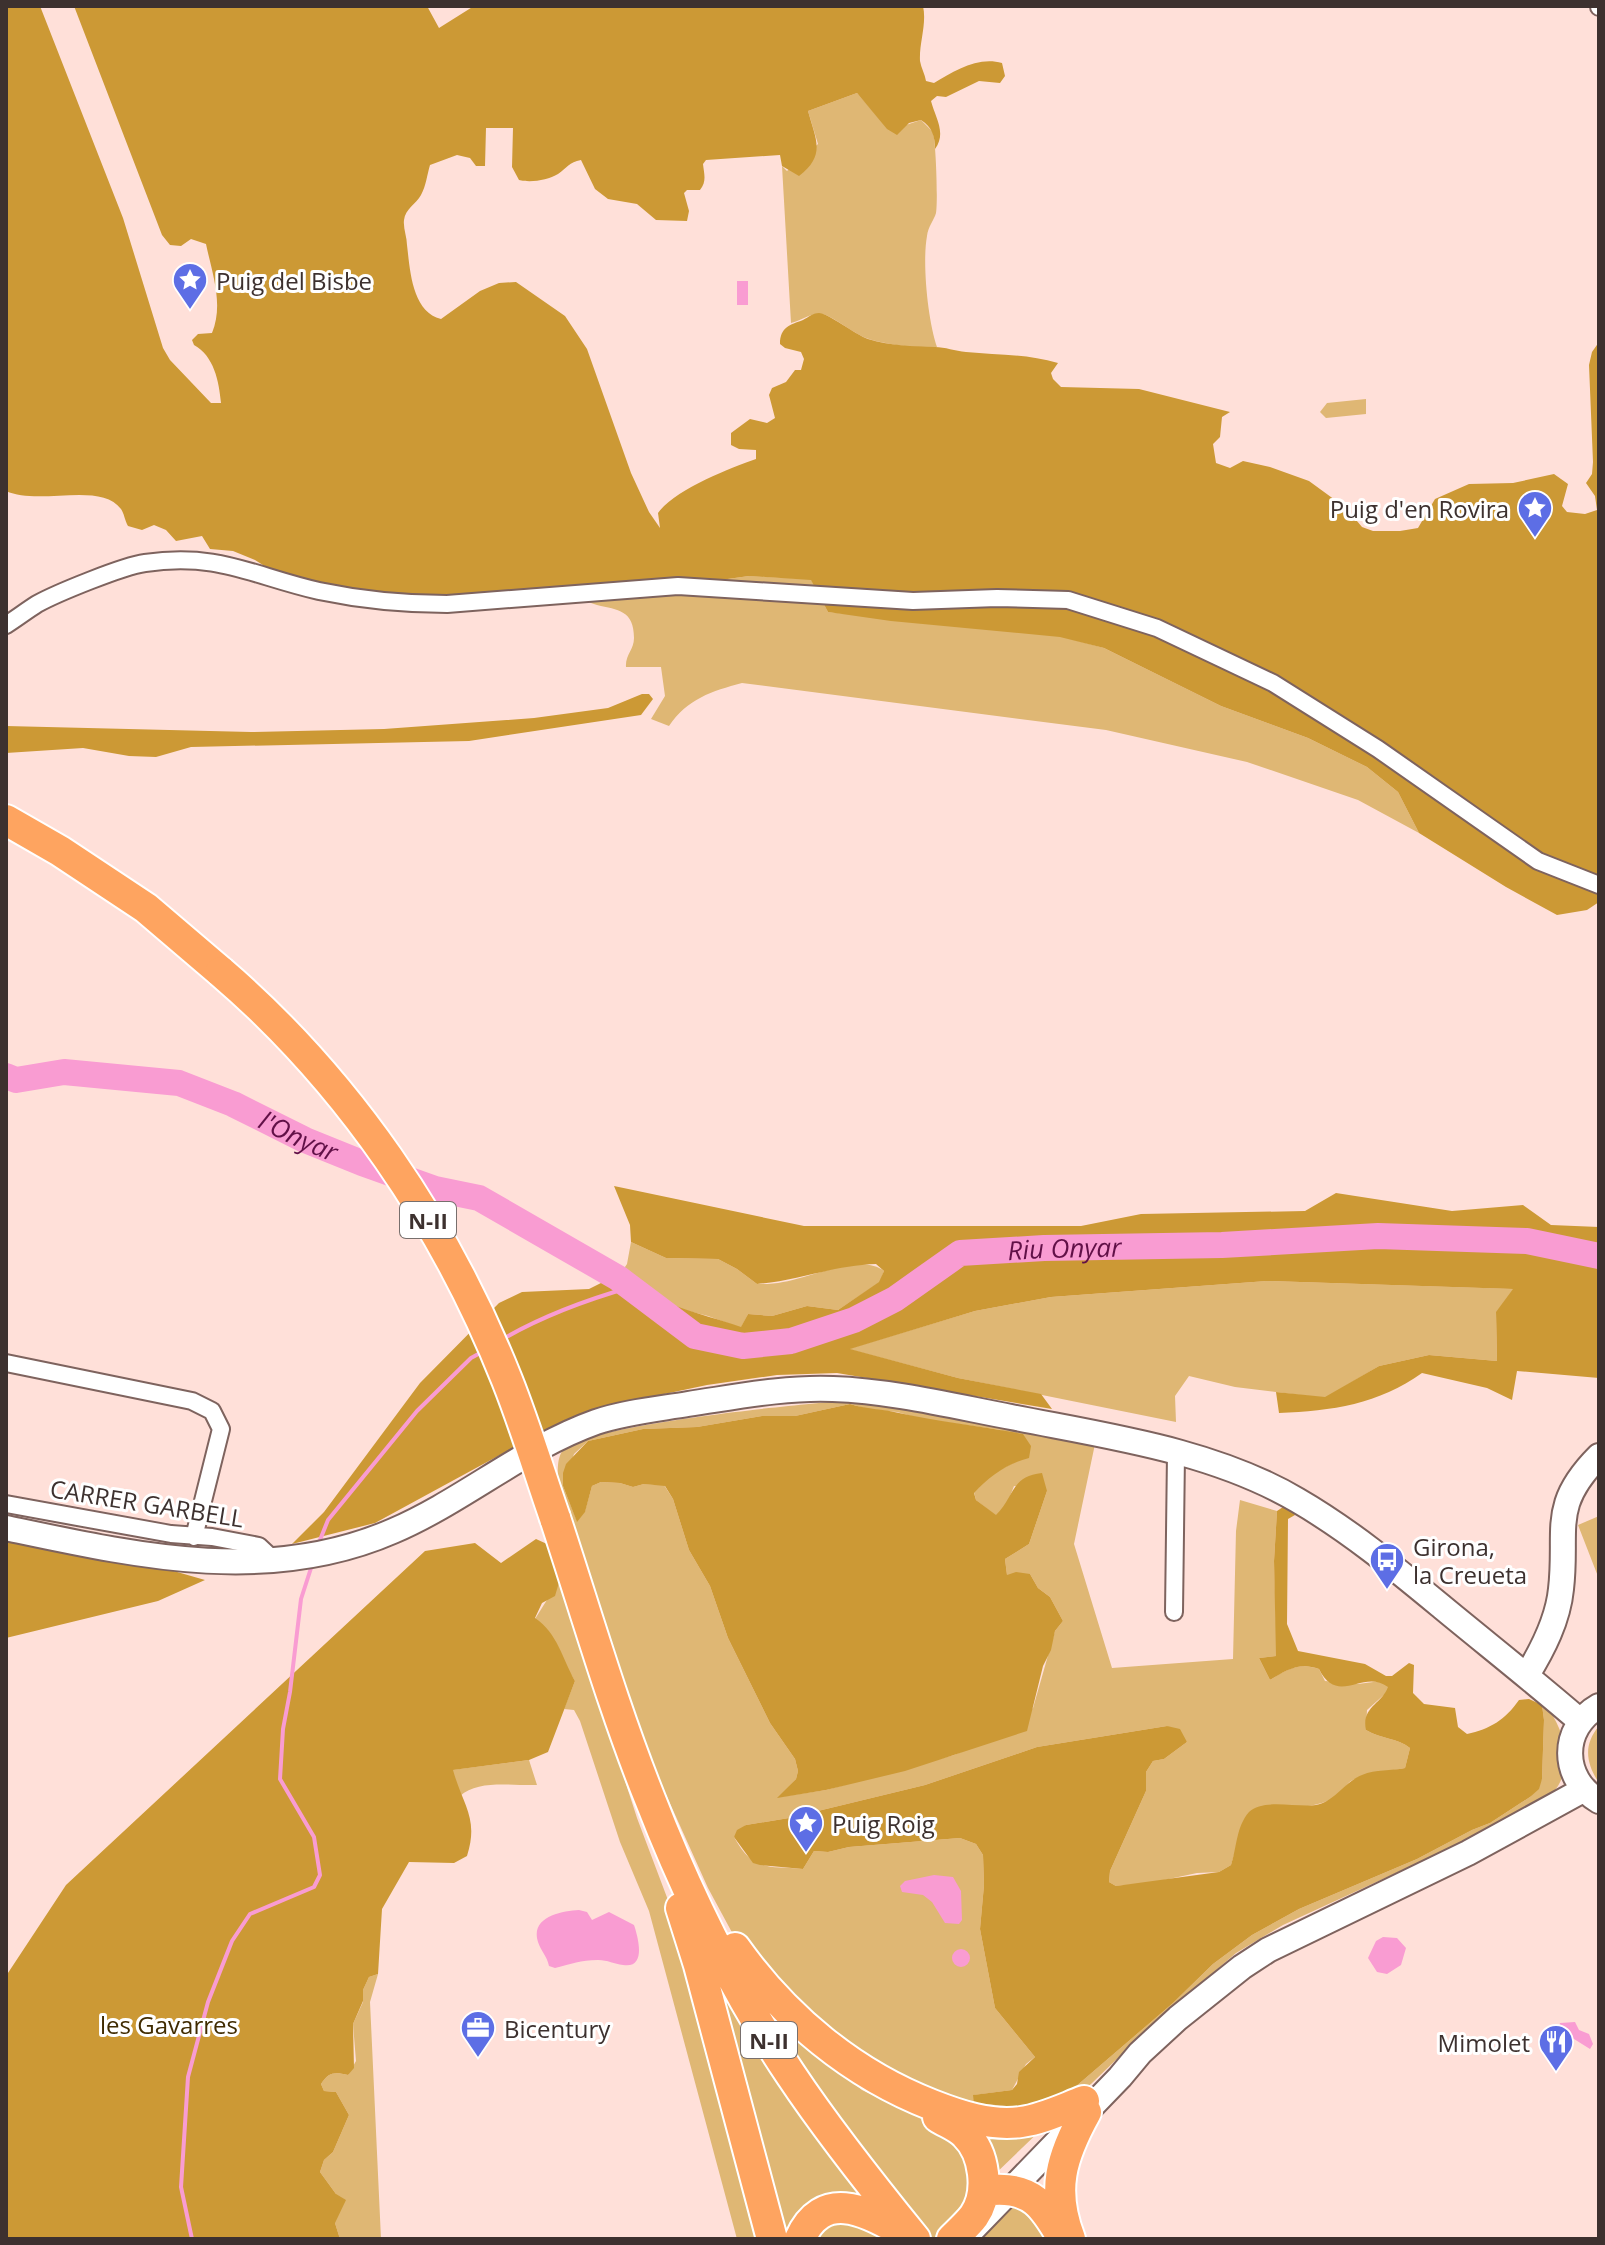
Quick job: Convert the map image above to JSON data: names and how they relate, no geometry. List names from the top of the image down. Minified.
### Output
{"streets":{"highway":["N-II"],"street":["CARRER GARBELL"]},"water":["l'Onyar","Riu Onyar"],"parks":["les Gavarres"],"places":{"place":["Puig del Bisbe","Puig d'en Rovira","Puig Roig"],"bus stop":["Girona, la Creueta"],"office":["Bicentury"],"restaurant":["Mimolet"]}}
